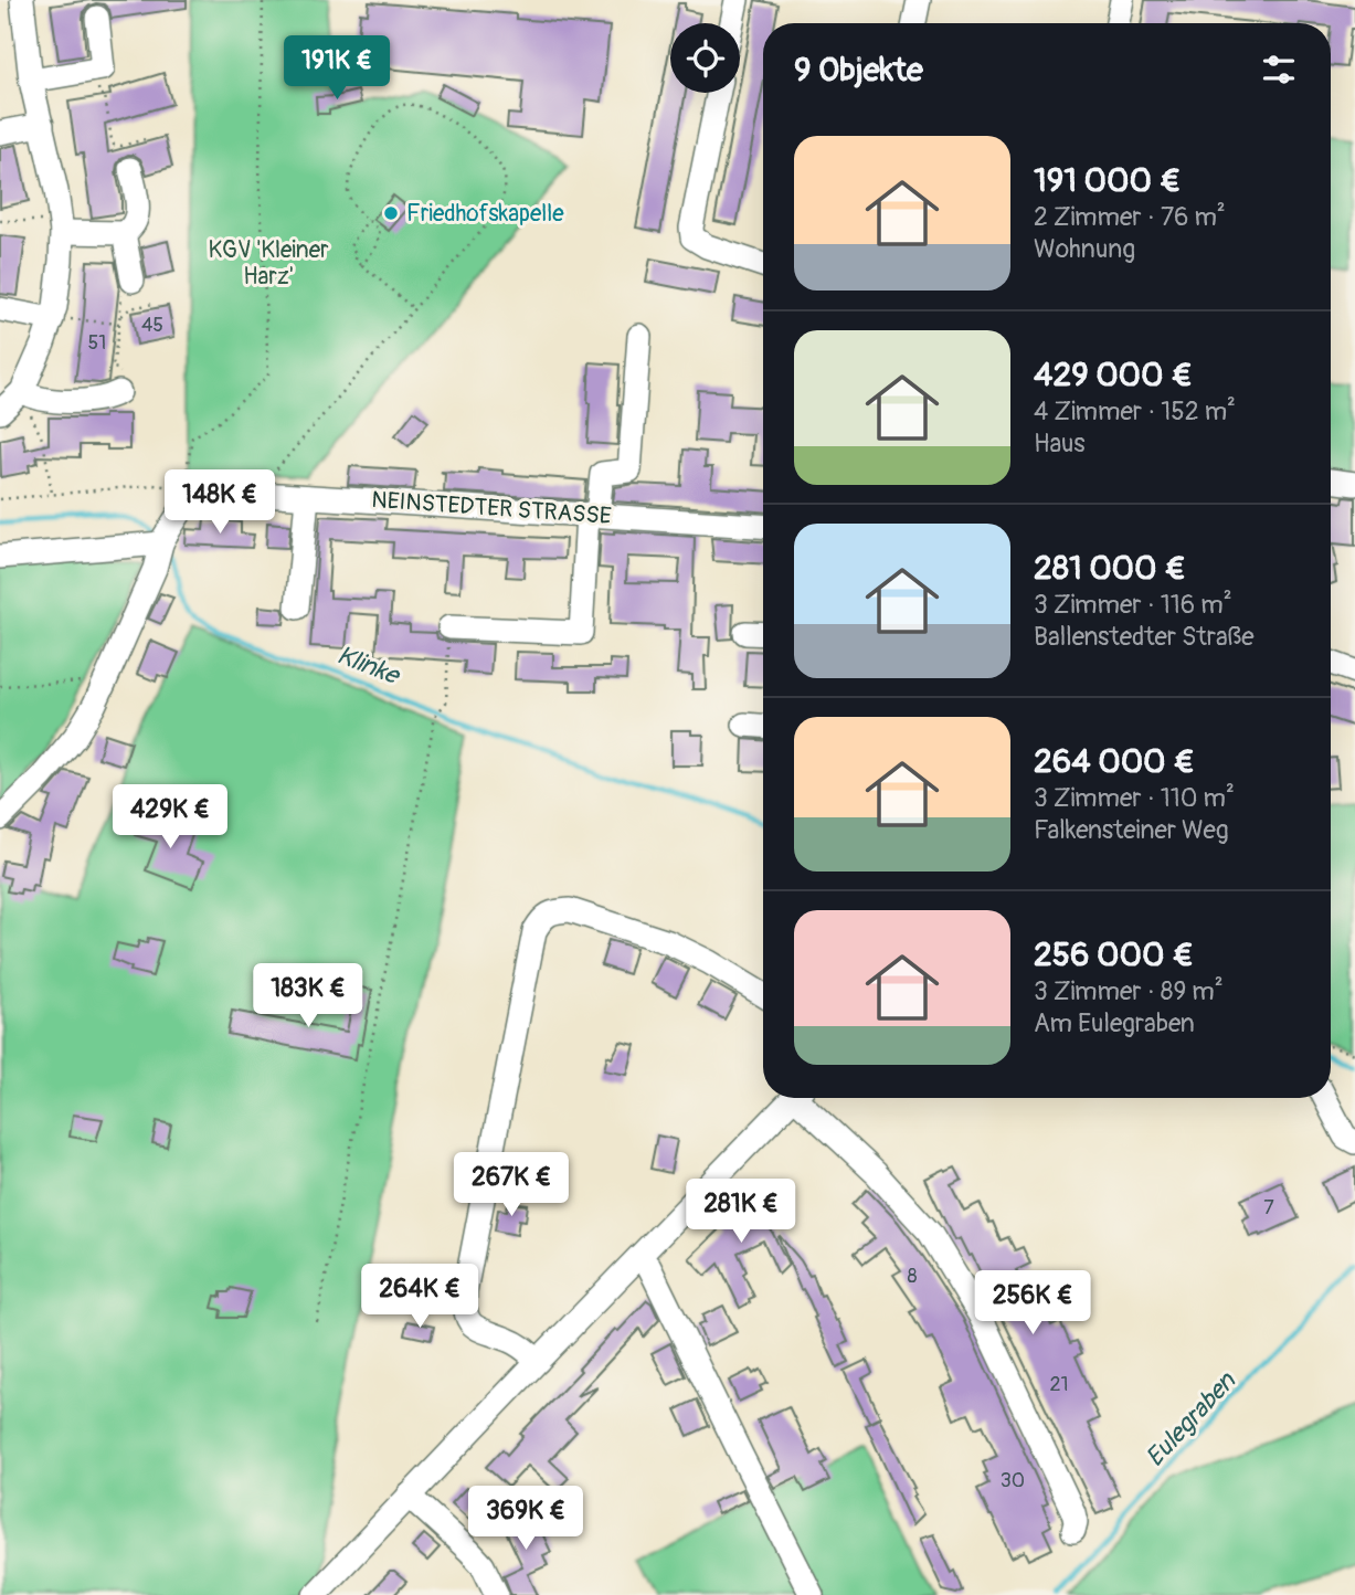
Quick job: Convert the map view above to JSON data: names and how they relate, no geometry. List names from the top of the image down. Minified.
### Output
{"streets":{"street":["NEINSTEDTER STRASSE"]},"water":["Klinke","Eulegraben"],"parks":["KGV 'Kleiner Harz'"],"places":["Friedhofskapelle"],"house_numbers":["45","51","7","8","21","30"],"page":{"heading":"9 Objekte","price":["191K €","148K €","429K €","183K €","267K €","281K €","264K €","256K €","369K €"],"list":[{"name":"191 000 €","note":"2 Zimmer · 76 m² · Wohnung"},{"name":"429 000 €","note":"4 Zimmer · 152 m² · Haus"},{"name":"281 000 €","note":"3 Zimmer · 116 m² · Ballenstedter Straße"},{"name":"264 000 €","note":"3 Zimmer · 110 m² · Falkensteiner Weg"},{"name":"256 000 €","note":"3 Zimmer · 89 m² · Am Eulegraben"}]}}
